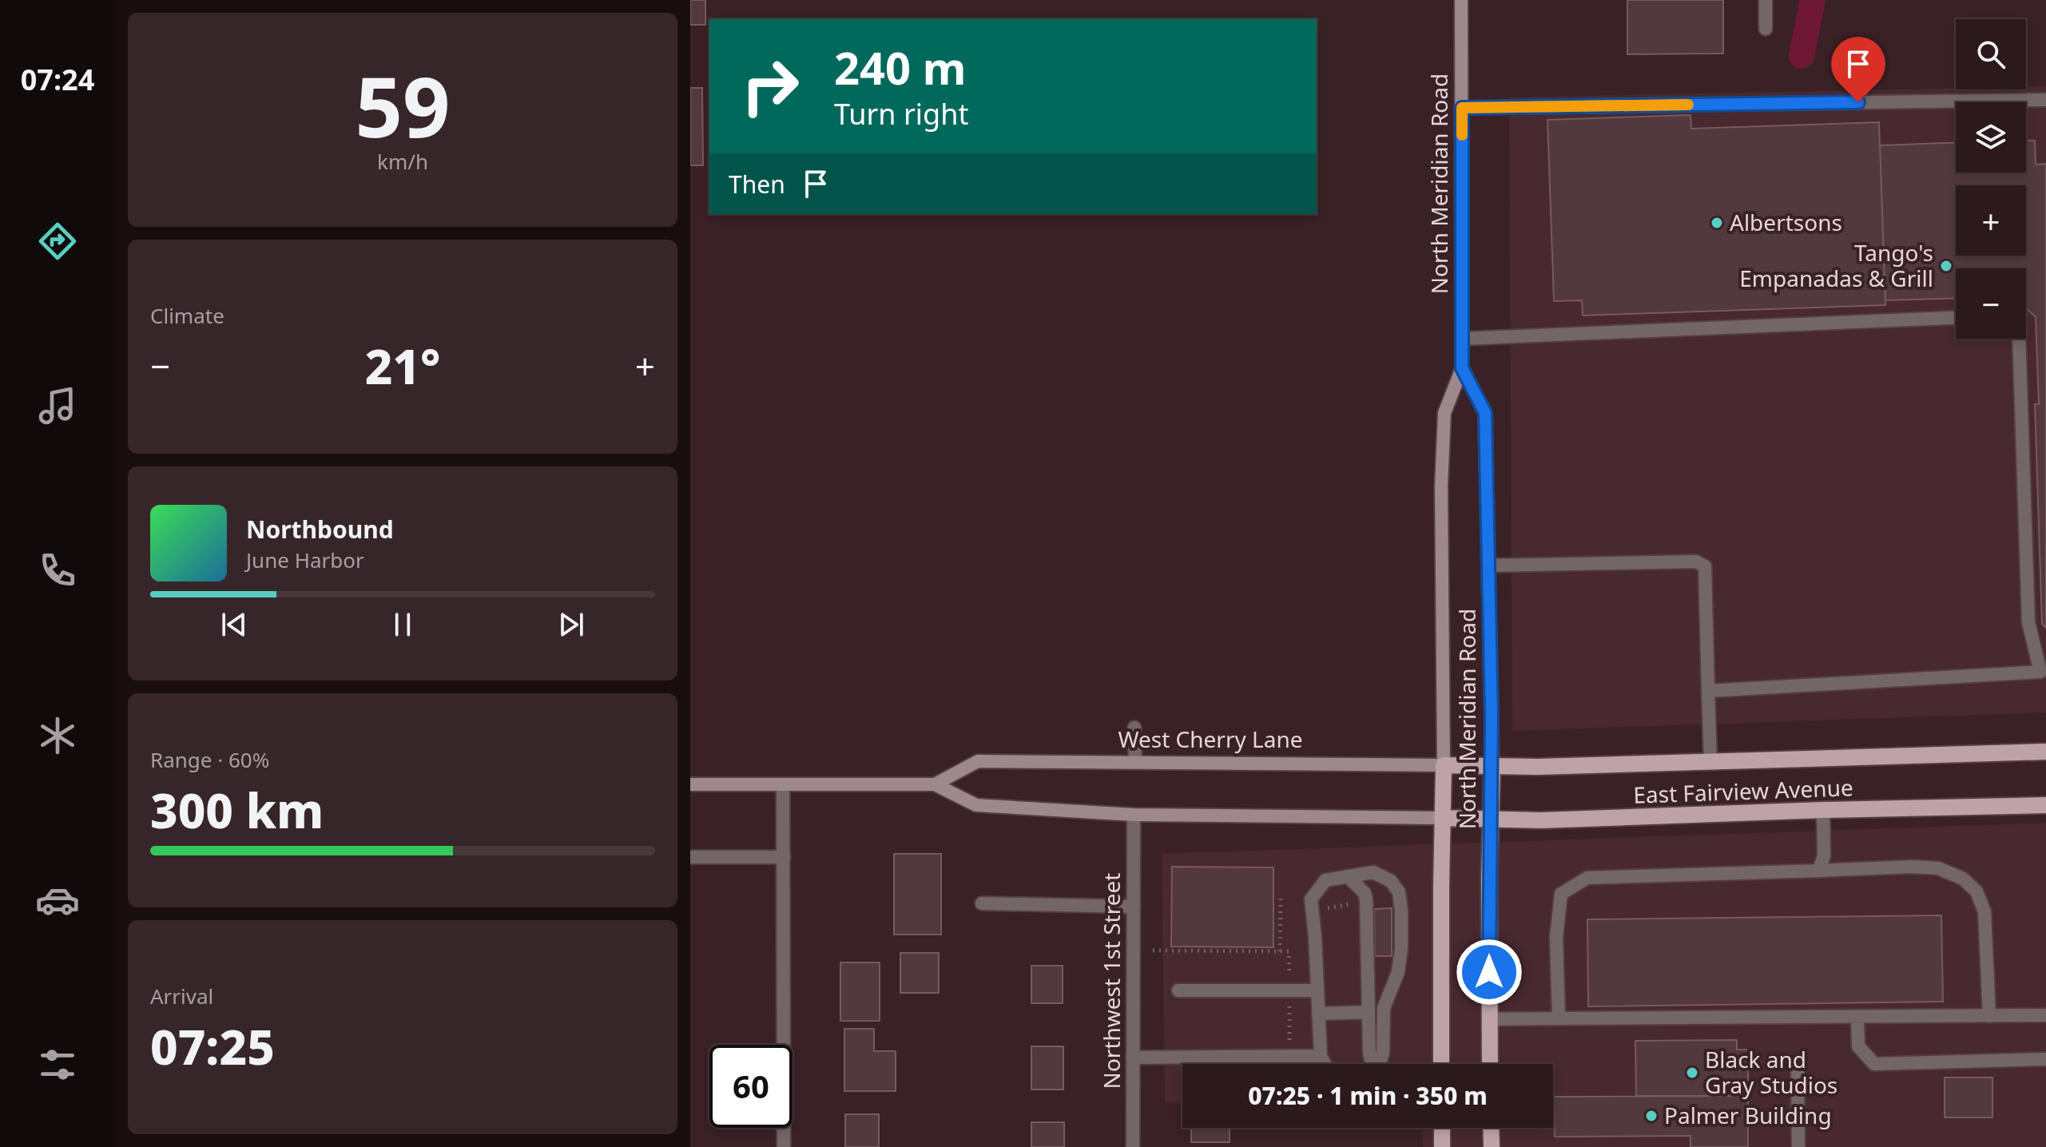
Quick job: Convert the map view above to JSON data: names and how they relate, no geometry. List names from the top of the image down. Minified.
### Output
{"streets":{"main road":["North Meridian Road","West Cherry Lane","East Fairview Avenue"],"street":["Northwest 1st Street"]},"crossings":[["North Meridian Road","West Cherry Lane"],["North Meridian Road","East Fairview Avenue"],["West Cherry Lane","East Fairview Avenue"],["West Cherry Lane","Northwest 1st Street"]],"places":["Albertsons","Tango's Empanadas & Grill","Black and Gray Studios","Palmer Building"],"page":{"tabs":"07:24","tile":[["59","km/h"],"Climate",["Range · 60%","300 km"],["Arrival","07:25"]],"map_buttons":["+","−"],"turn":["240 m","Turn right"],"then":"Then","heat":["−","21°","+"],"song":["Northbound","June Harbor"],"limit":"60","trip":"07:25 · 1 min · 350 m"}}
